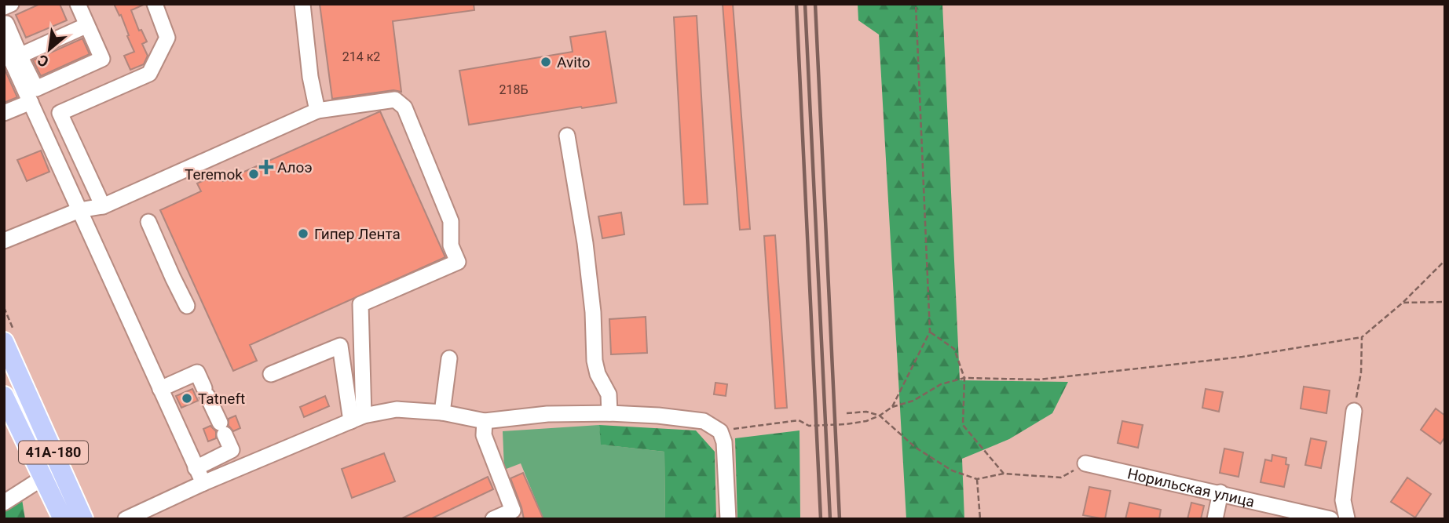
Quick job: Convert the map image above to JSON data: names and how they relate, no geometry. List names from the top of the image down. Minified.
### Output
{"streets":{"main road":["41А-180"],"street":["Норильская улица"]},"places":{"other":["Avito","Teremok","Гипер Лента","Tatneft"],"health":["Алоэ"]},"house_numbers":["214 к2","218Б"],"north":"bottom left"}
